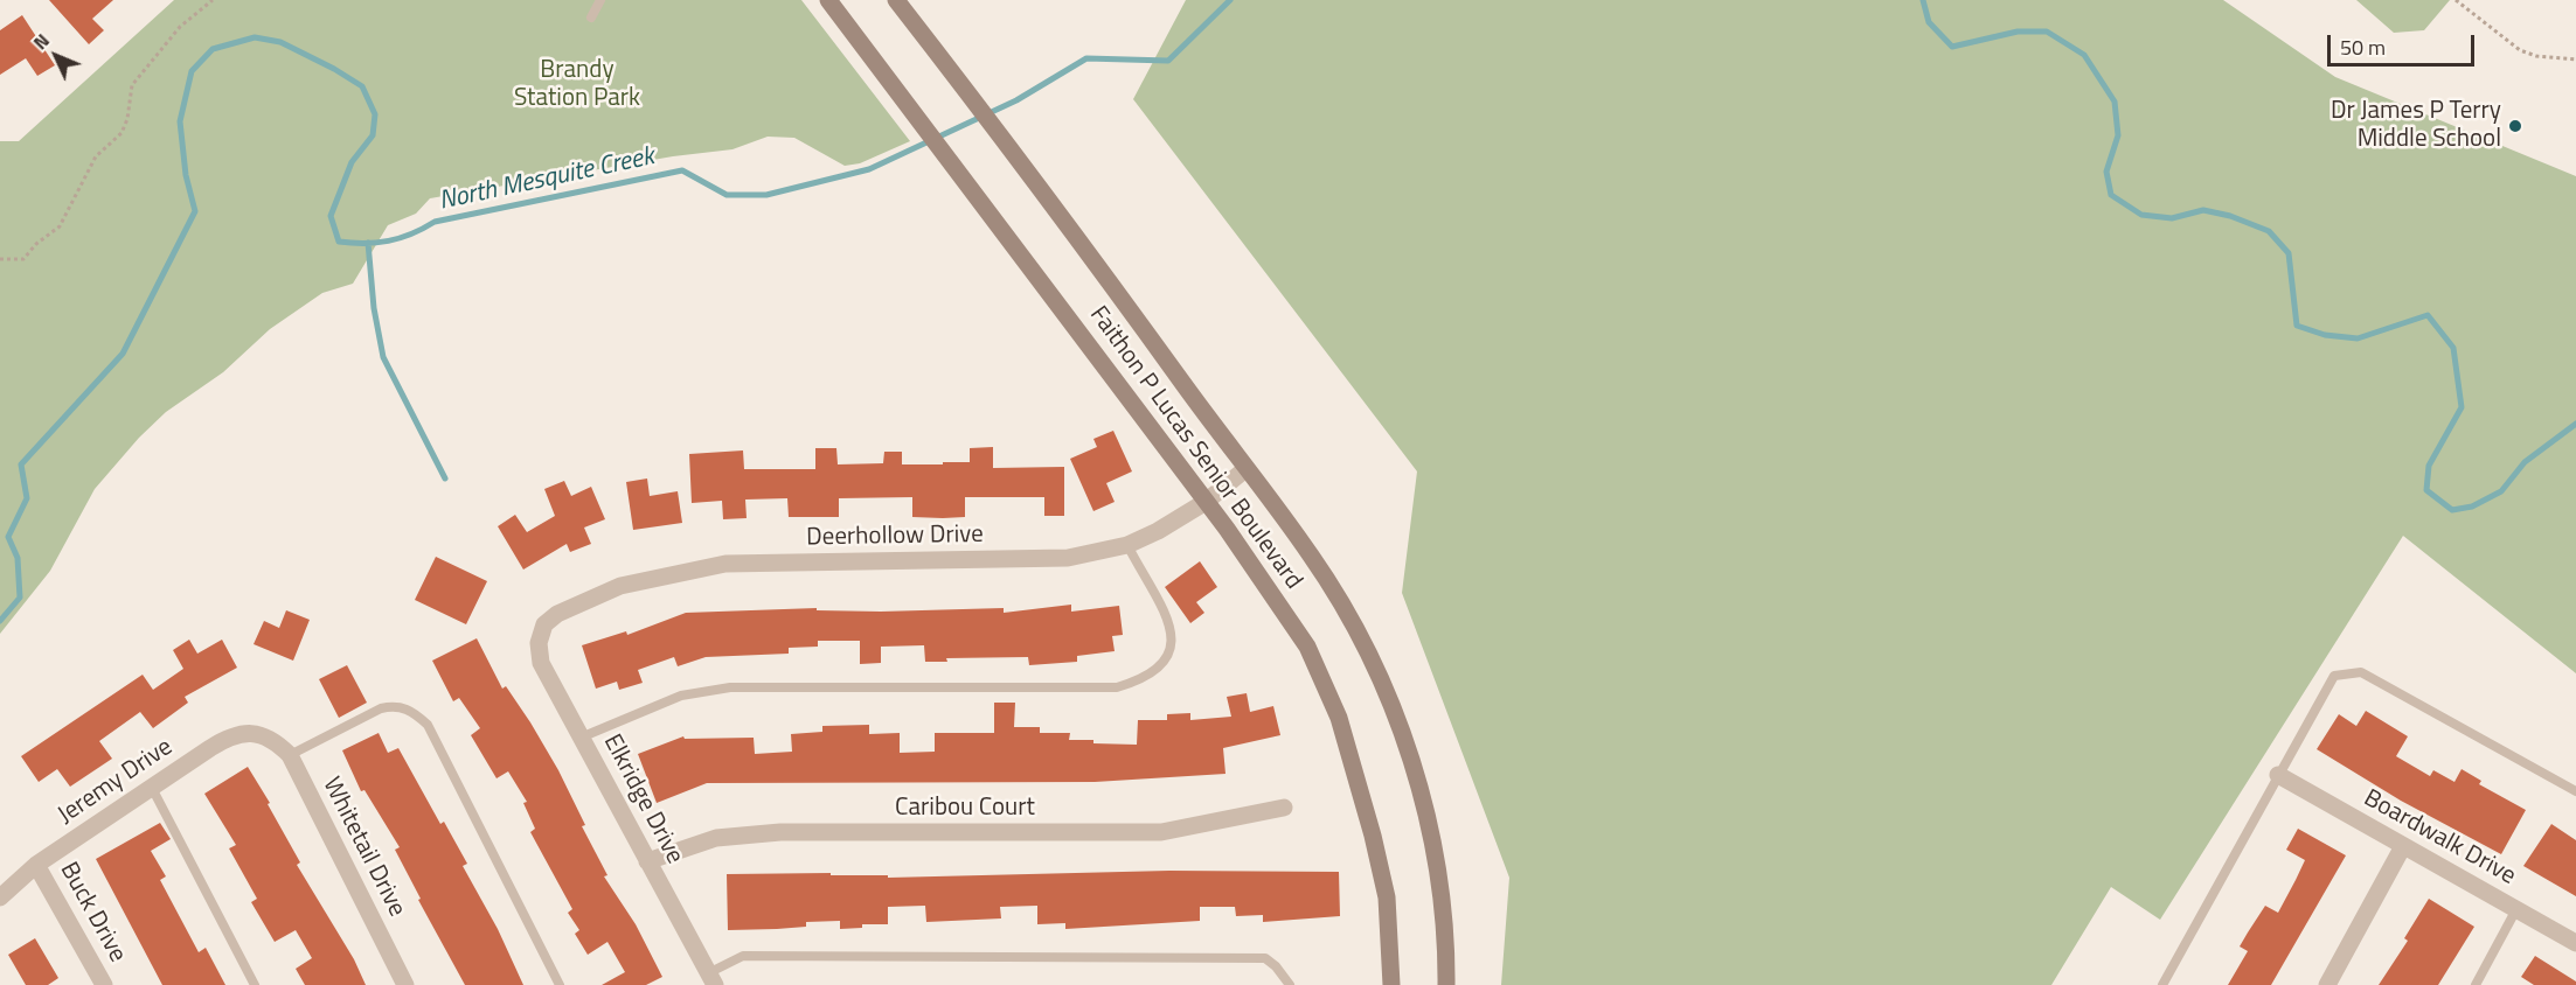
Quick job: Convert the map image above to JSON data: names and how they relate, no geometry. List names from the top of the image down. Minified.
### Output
{"streets":{"main road":["Faithon P Lucas Senior Boulevard"],"street":["Deerhollow Drive","Jeremy Drive","Elkridge Drive","Caribou Court","Boardwalk Drive","Whitetail Drive","Buck Drive"]},"crossings":[["Faithon P Lucas Senior Boulevard","Deerhollow Drive"],["Deerhollow Drive","Elkridge Drive"],["Jeremy Drive","Whitetail Drive"],["Jeremy Drive","Buck Drive"],["Elkridge Drive","Caribou Court"]],"water":["North Mesquite Creek"],"parks":["Brandy Station Park"],"places":["Dr James P Terry Middle School"],"scale_bar":"50 m","north":"top left"}
